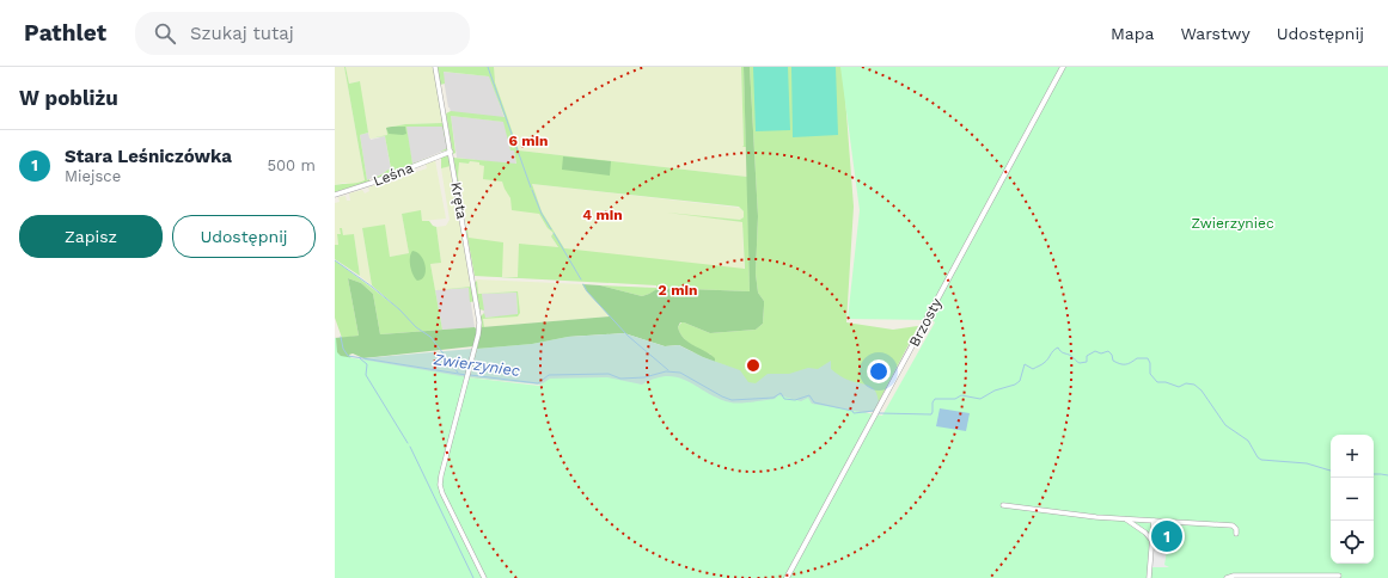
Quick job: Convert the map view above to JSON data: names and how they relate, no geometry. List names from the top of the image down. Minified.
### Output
{"streets":{"street":["Leśna","Kręta","Brzosty"]},"crossings":[["Leśna","Kręta"]],"water":["Zwierzyniec"],"parks":["Zwierzyniec"],"page":{"header":"Pathlet","search":"Szukaj tutaj","nav":["Mapa","Warstwy","Udostępnij"],"heading":"W pobliżu","list":[{"mark":"1","name":"Stara Leśniczówka","note":"Miejsce","value":"500 m"}],"buttons":["Zapisz","Udostępnij"],"map_buttons":["+","−"],"pins":"1"},"rings":["6 min","4 min","2 min"]}
